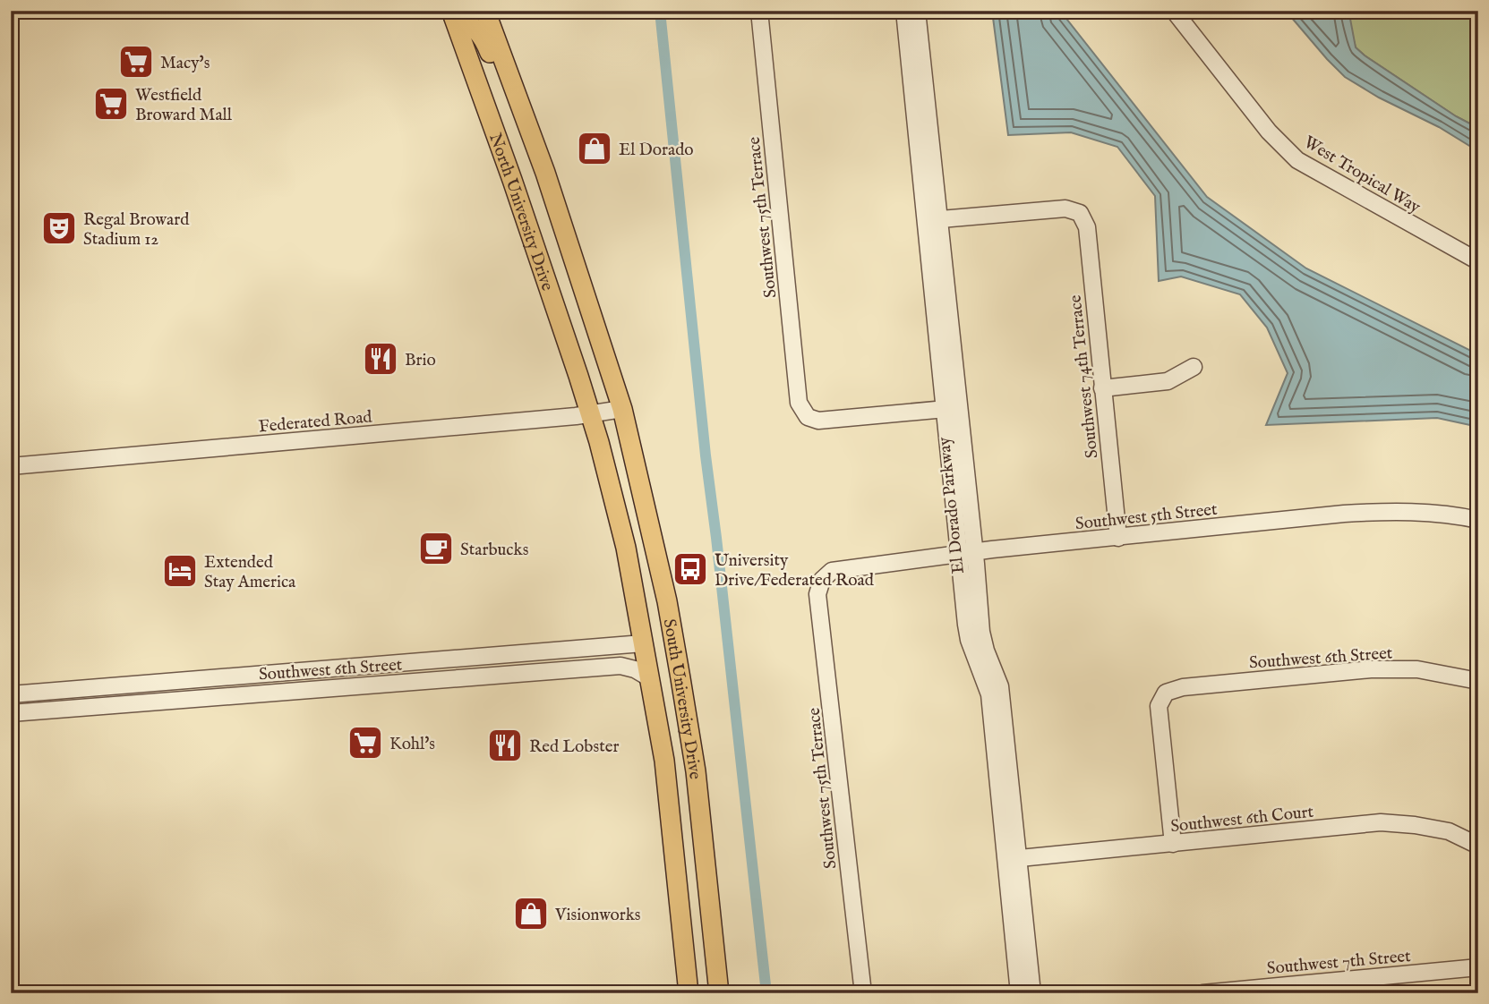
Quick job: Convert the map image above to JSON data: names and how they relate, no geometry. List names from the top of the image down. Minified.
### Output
{"streets":{"main road":["North University Drive","South University Drive"],"street":["West Tropical Way","Southwest 75th Terrace","Southwest 74th Terrace","Federated Road","El Dorado Parkway","Southwest 5th Street","Southwest 6th Street","Southwest 6th Court","Southwest 7th Street"]},"crossings":[["North University Drive","Federated Road"],["North University Drive","South University Drive"],["Southwest 75th Terrace","El Dorado Parkway"],["Southwest 75th Terrace","Southwest 5th Street"],["Southwest 74th Terrace","El Dorado Parkway"],["Southwest 74th Terrace","Southwest 5th Street"],["Federated Road","South University Drive"],["El Dorado Parkway","Southwest 5th Street"],["El Dorado Parkway","Southwest 6th Court"],["Southwest 6th Street","South University Drive"],["Southwest 6th Street","Southwest 6th Court"]],"places":{"supermarket":["Macy's","Westfield Broward Mall","Kohl's"],"shop":["El Dorado","Visionworks"],"theatre":["Regal Broward Stadium 12"],"restaurant":["Brio","Red Lobster"],"cafe":["Starbucks"],"bus stop":["University Drive/Federated Road"],"hotel":["Extended Stay America"]}}
